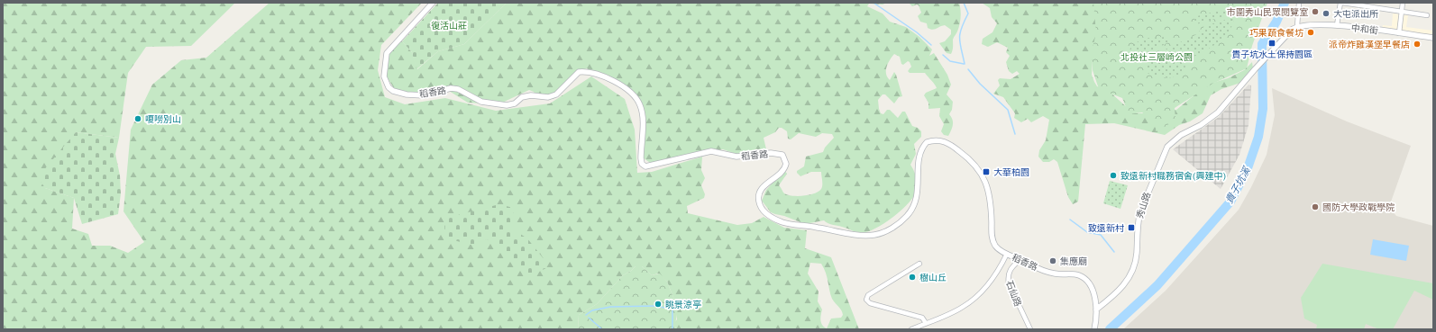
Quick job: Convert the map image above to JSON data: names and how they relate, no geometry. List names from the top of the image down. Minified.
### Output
{"streets":{"street":["中和街","稻香路","秀山路","石仙路"]},"crossings":[["中和街","秀山路"],["稻香路","秀山路"],["稻香路","石仙路"]],"water":["貴子坑溪"],"parks":["復活山莊","北投社三層崎公園"],"places":{"other":["市圖秀山民眾閱覽室","大屯派出所","巧果蔬食餐坊","派帝炸雞漢堡早餐店","嗄嘮別山","致遠新村職務宿舍(興建中)","國防大學政戰學院","集應廟","樹山丘","眺景涼亭"],"transit":["貴子坑水土保持園區","大華柏園","致遠新村"]}}
